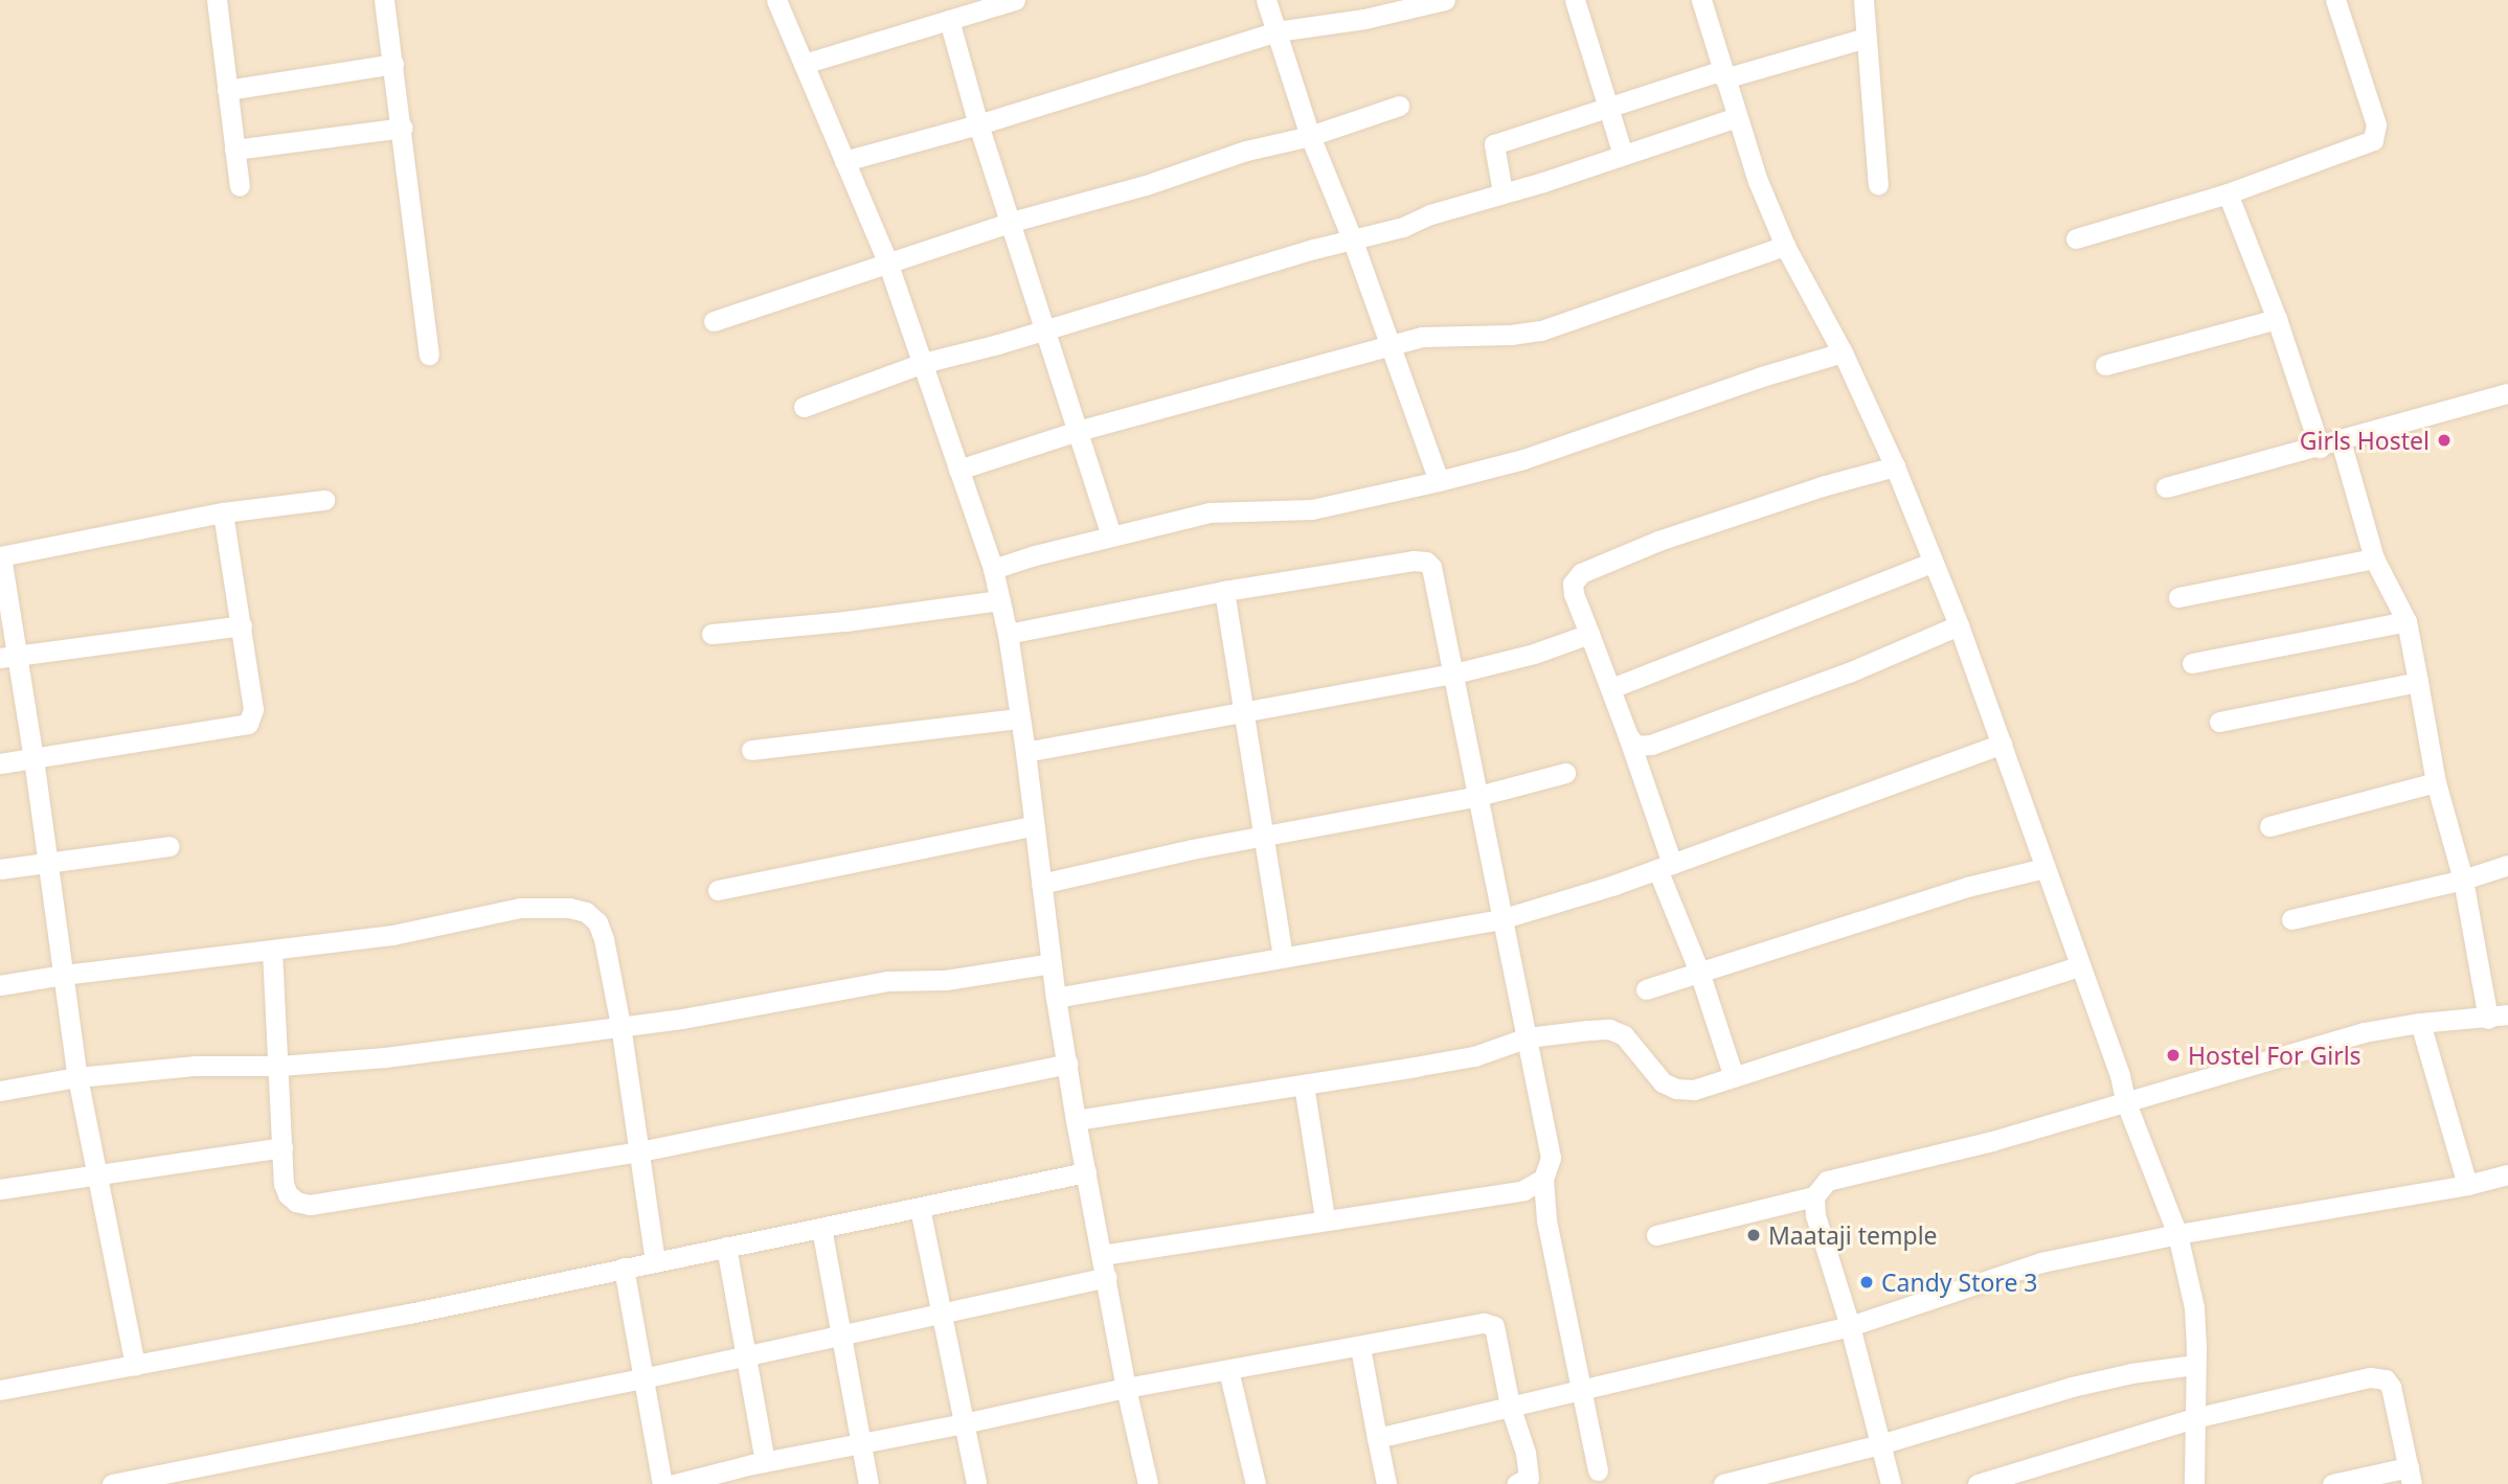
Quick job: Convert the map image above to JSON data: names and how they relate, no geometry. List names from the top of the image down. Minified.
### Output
{"places":["Girls Hostel","Hostel For Girls","Maataji temple","Candy Store 3"]}
